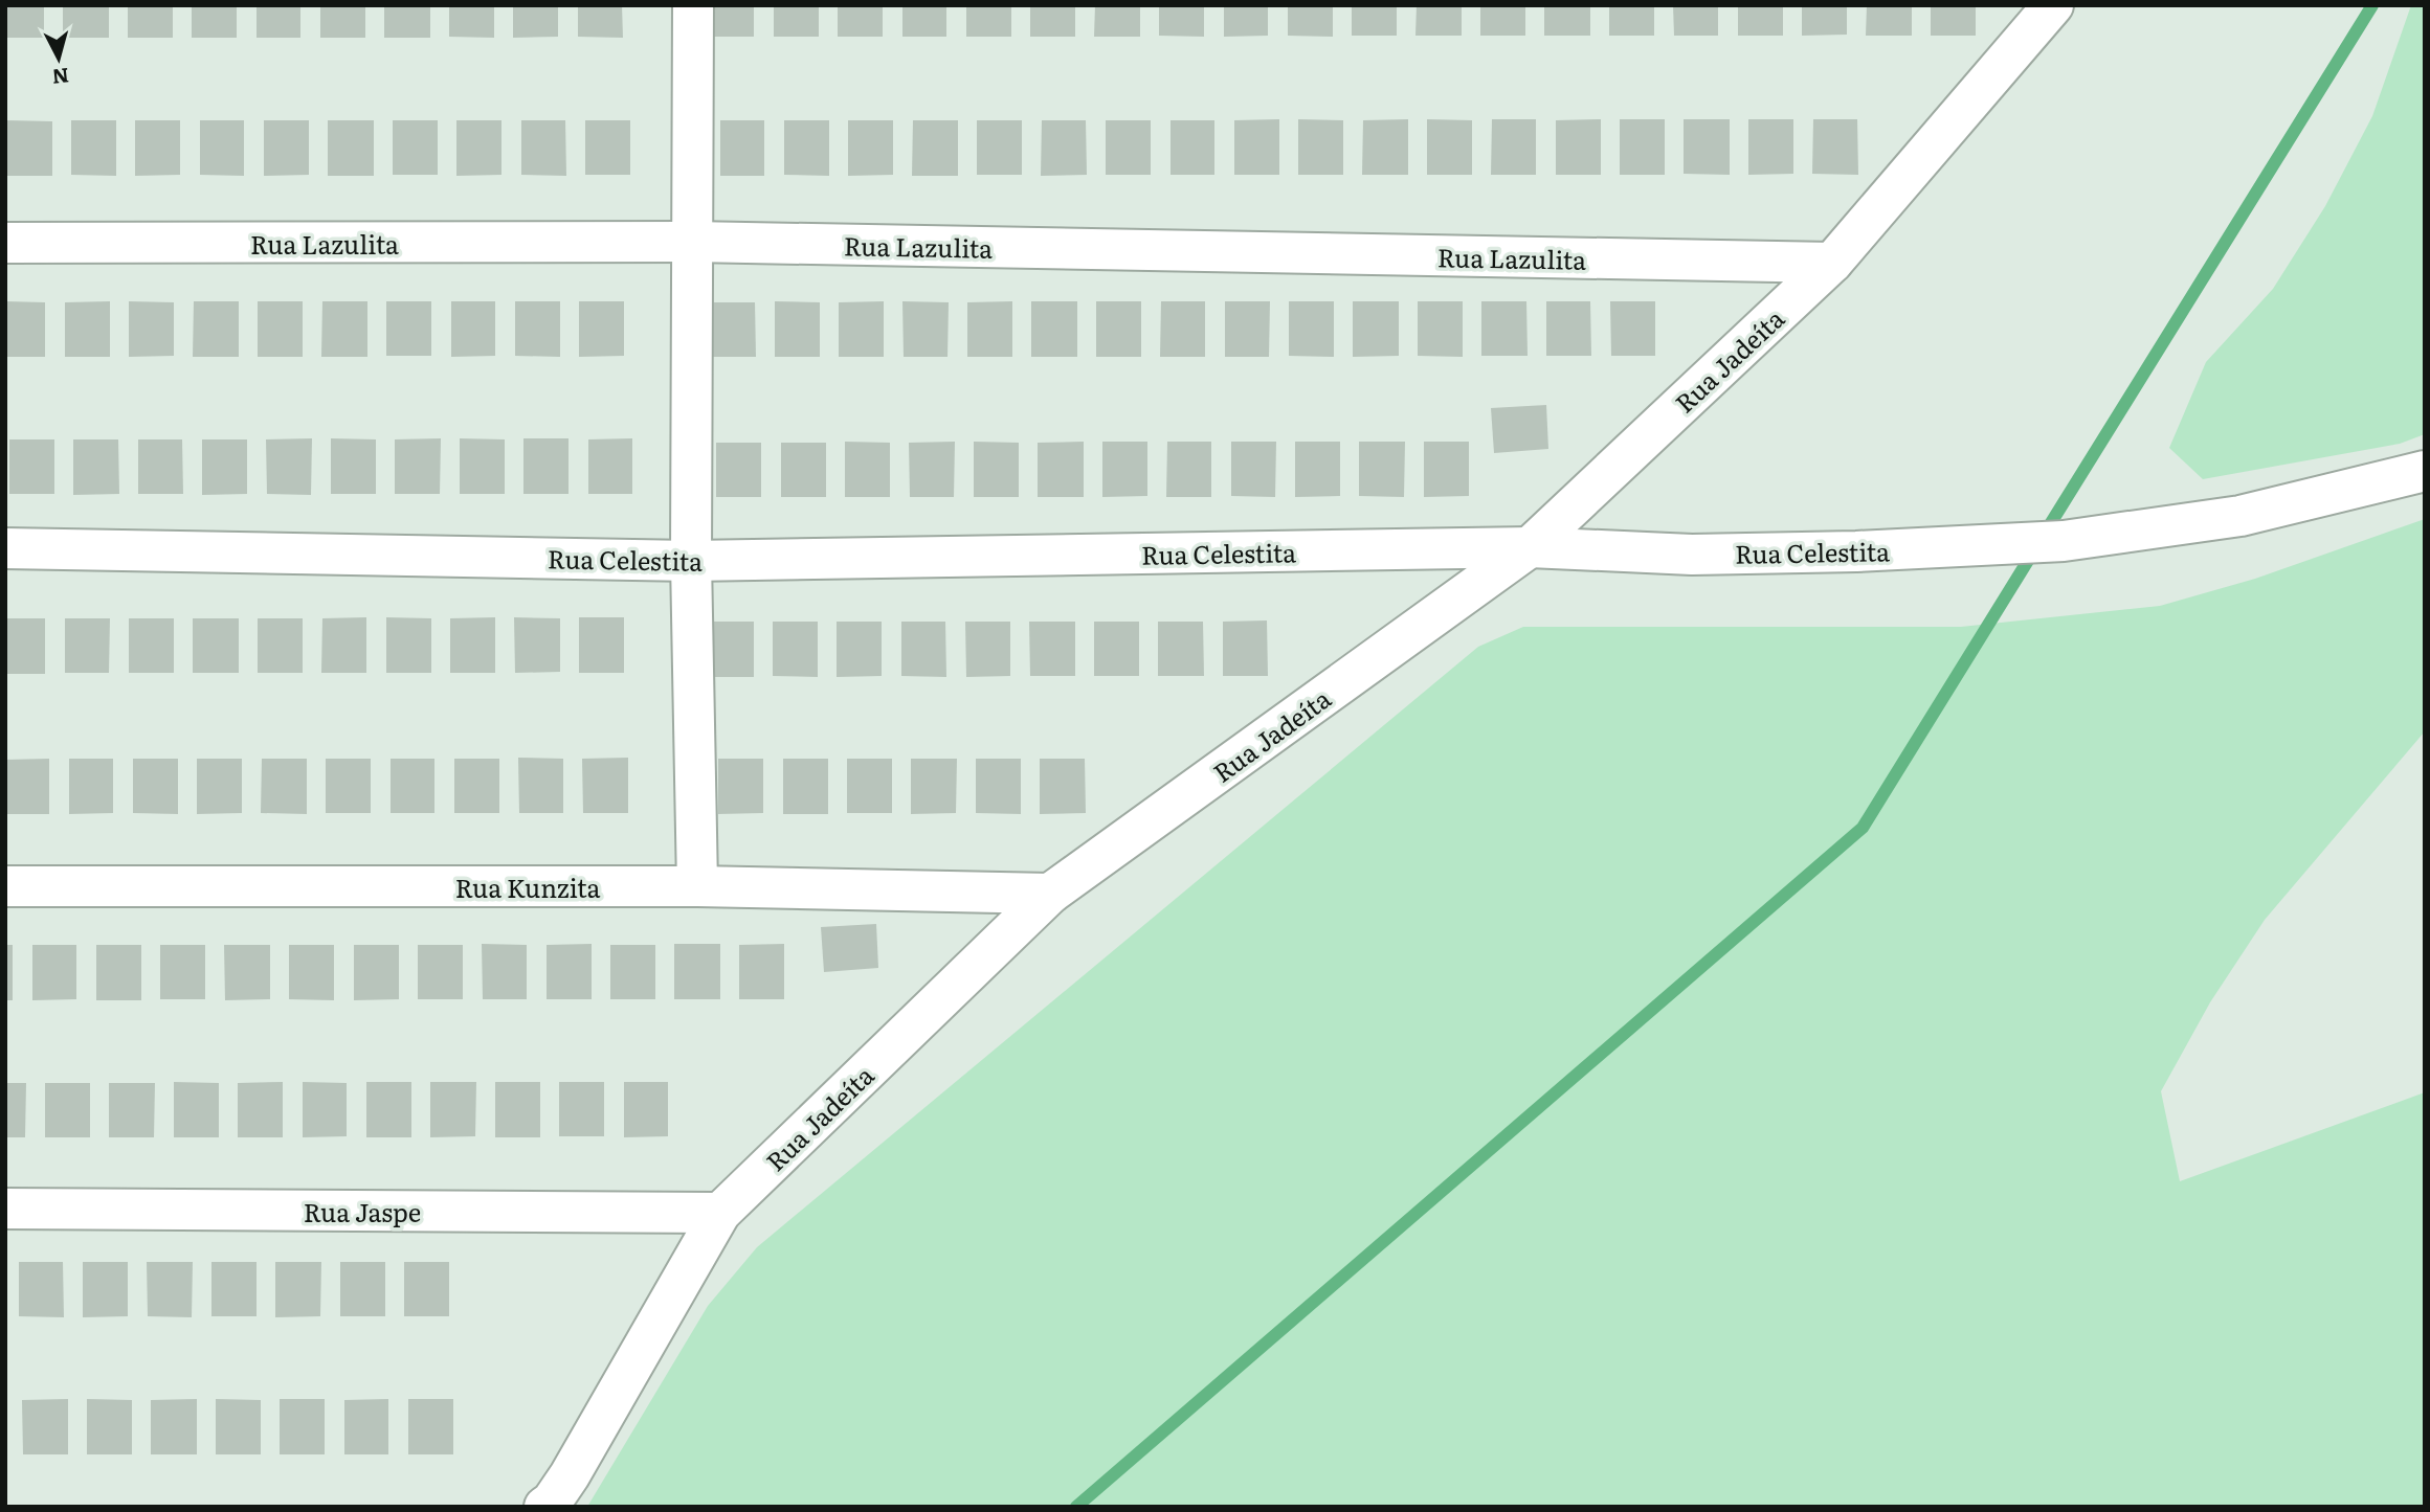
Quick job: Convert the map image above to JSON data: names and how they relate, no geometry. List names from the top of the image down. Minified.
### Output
{"streets":{"street":["Rua Lazulita","Rua Jadeíta","Rua Celestita","Rua Kunzita","Rua Jaspe"]},"crossings":[["Rua Lazulita","Rua Jadeíta"],["Rua Jadeíta","Rua Celestita"],["Rua Jadeíta","Rua Kunzita"],["Rua Jadeíta","Rua Jaspe"]],"north":"bottom"}
